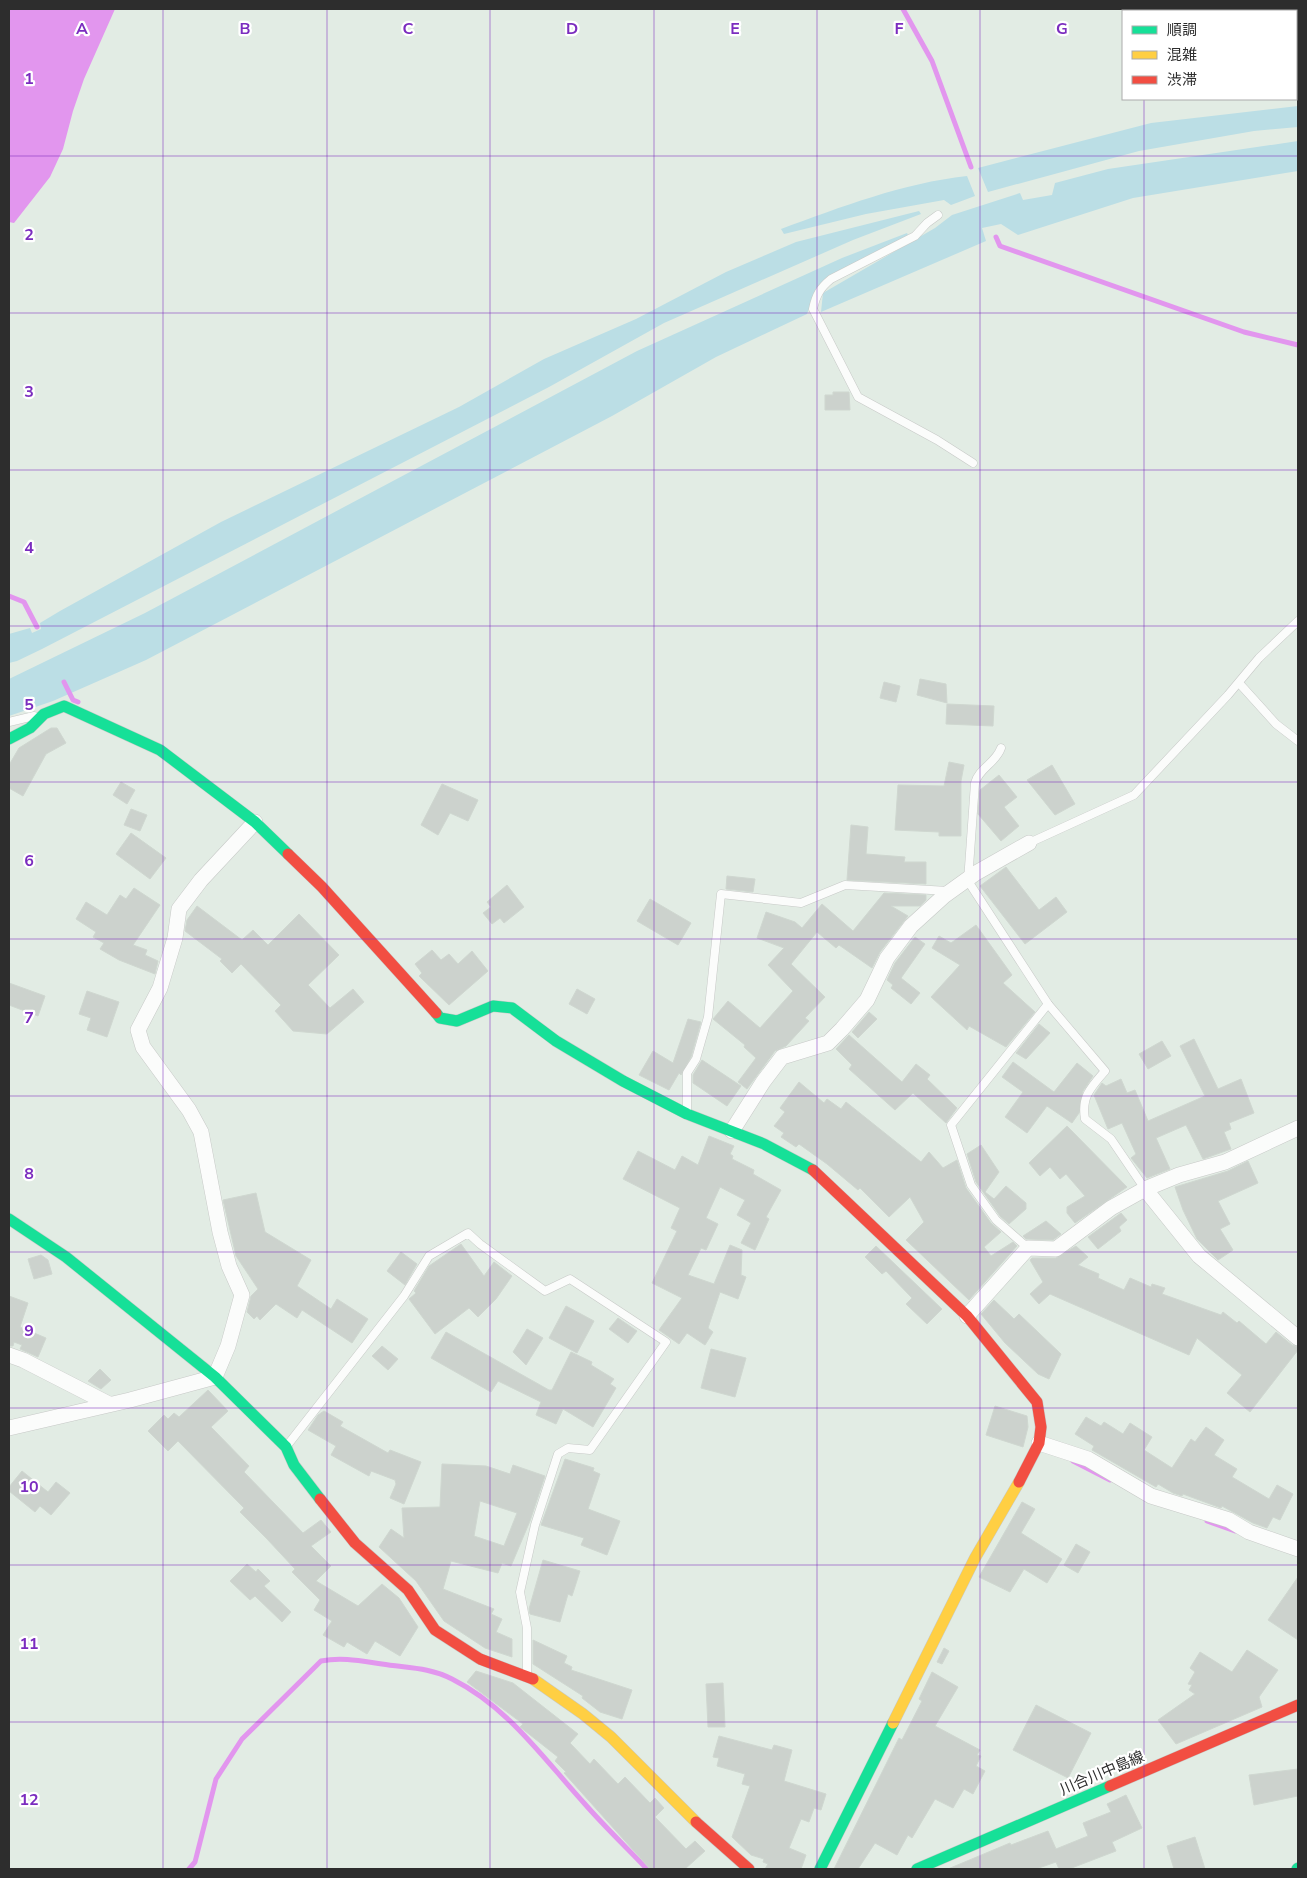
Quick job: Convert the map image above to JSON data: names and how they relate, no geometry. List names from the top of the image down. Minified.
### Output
{"streets":{"street":["川合川中島線"]},"legend":["順調","混雑","渋滞"],"grid":{"columns":["A","B","C","D","E","F","G"],"rows":["1","2","3","4","5","6","7","8","9","10","11","12"]}}
